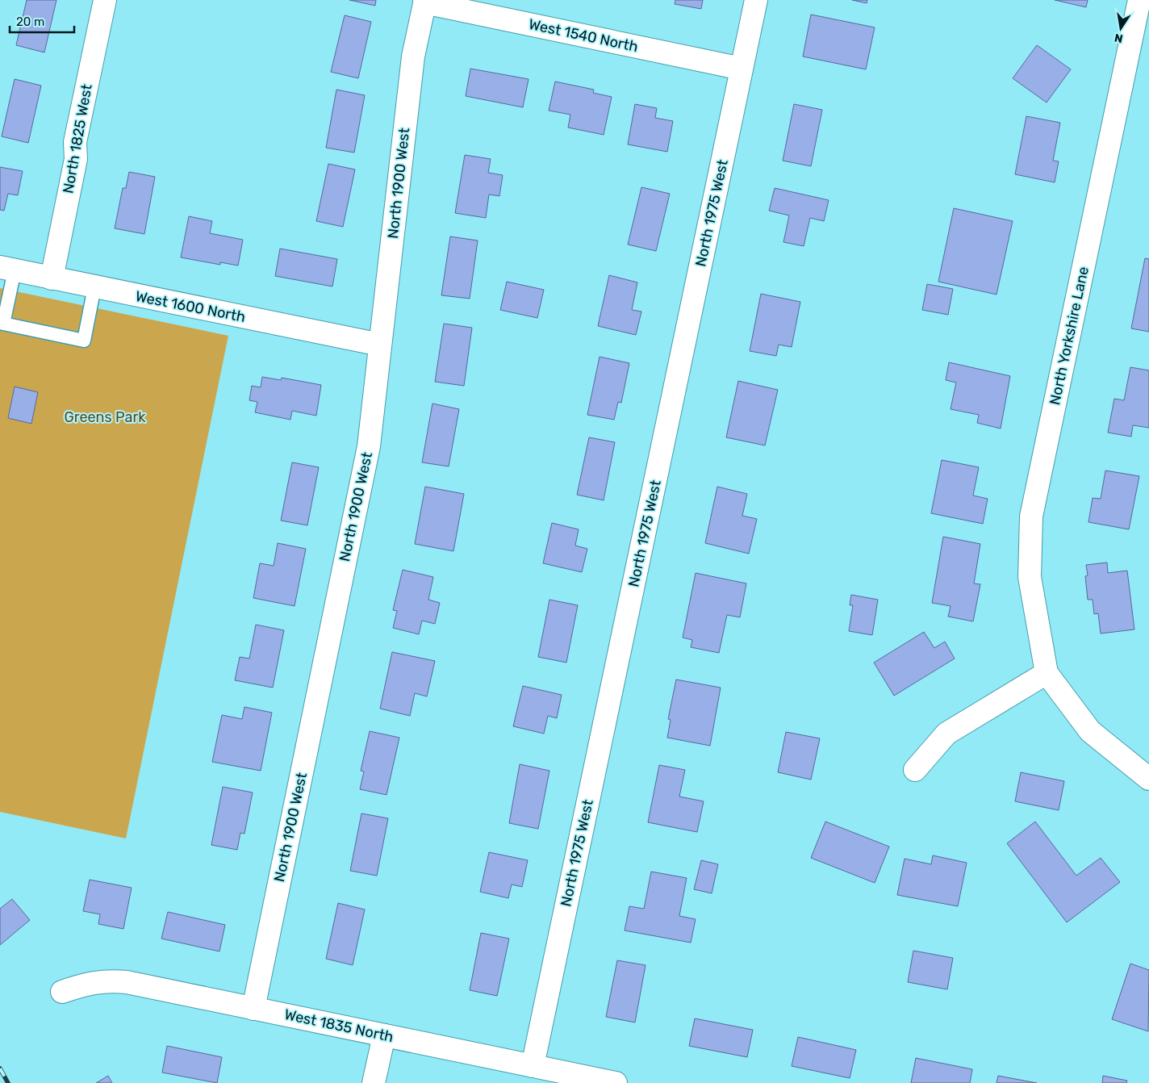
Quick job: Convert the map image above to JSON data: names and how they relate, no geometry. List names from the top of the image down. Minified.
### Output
{"streets":{"street":["West 1540 North","North 1825 West","North 1900 West","North 1975 West","West 1600 North","North Yorkshire Lane","West 1835 North"]},"crossings":[["West 1540 North","North 1900 West"],["West 1540 North","North 1975 West"],["North 1825 West","West 1600 North"],["North 1900 West","West 1600 North"],["North 1900 West","West 1835 North"],["North 1975 West","West 1835 North"]],"parks":["Greens Park"],"scale_bar":"20 m","north":"bottom"}
